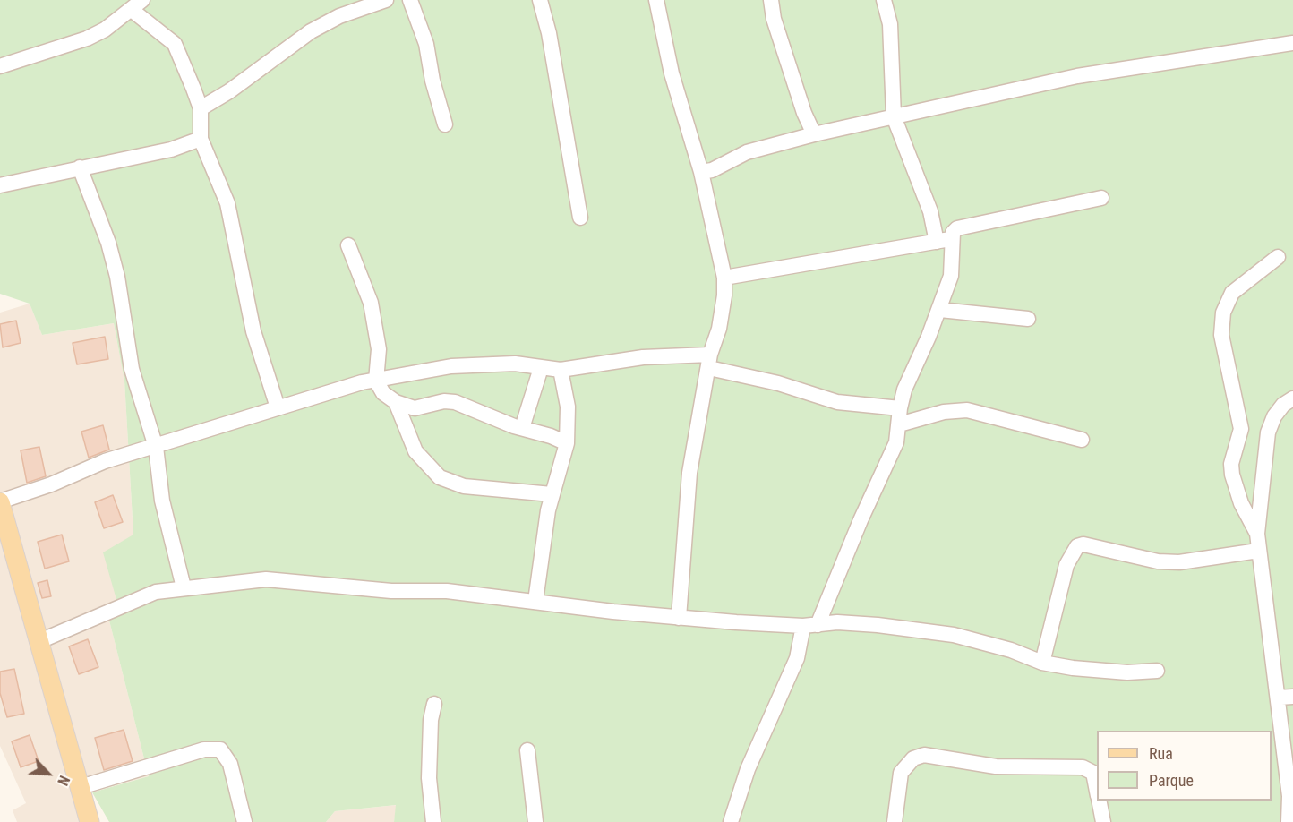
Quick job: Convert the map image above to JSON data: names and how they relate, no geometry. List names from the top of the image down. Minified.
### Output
{"legend":["Rua","Parque"],"north":"bottom right"}
